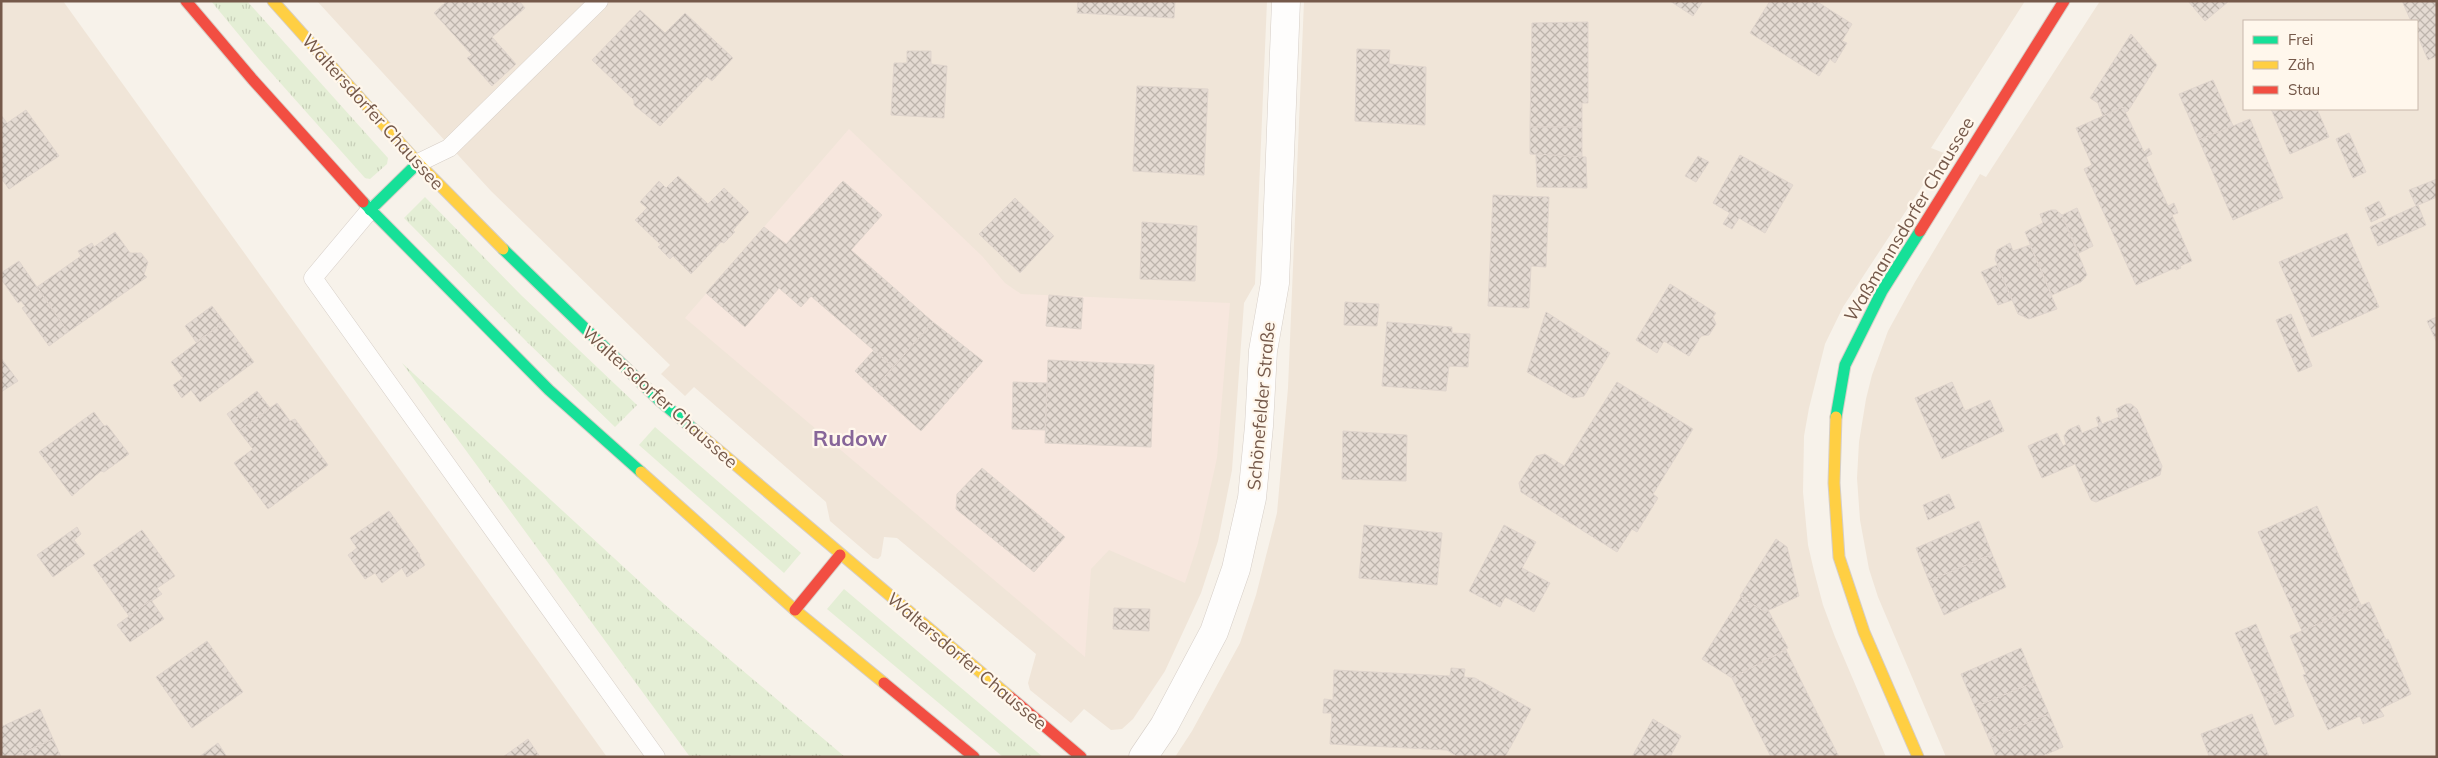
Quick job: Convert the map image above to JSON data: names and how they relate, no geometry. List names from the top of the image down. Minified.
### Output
{"streets":{"main road":["Waltersdorfer Chaussee","Waßmannsdorfer Chaussee"],"street":["Schönefelder Straße"]},"districts":["Rudow"],"legend":["Frei","Zäh","Stau"]}
